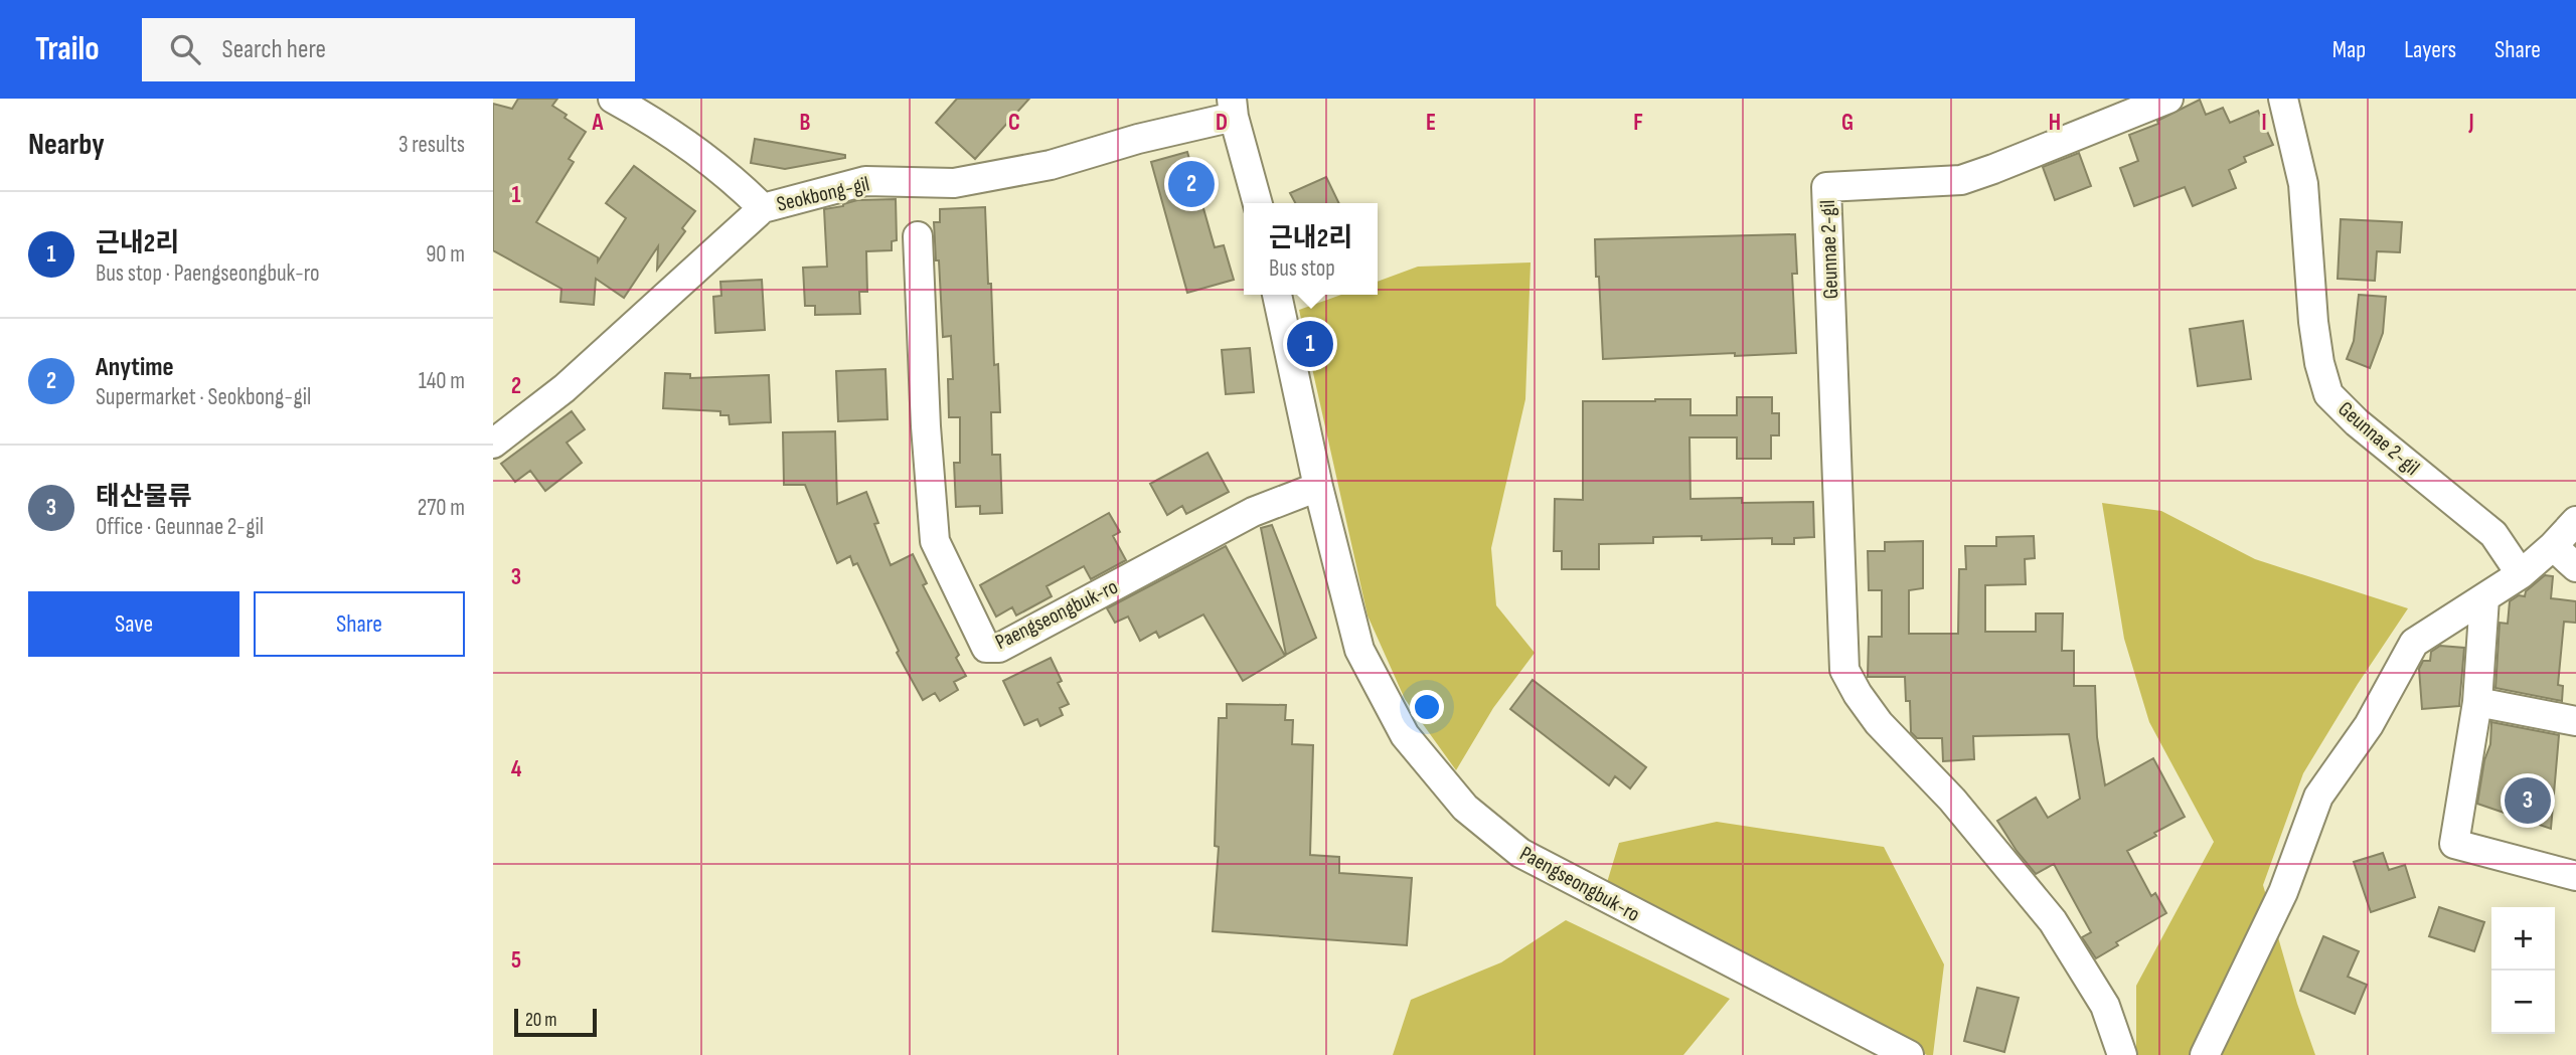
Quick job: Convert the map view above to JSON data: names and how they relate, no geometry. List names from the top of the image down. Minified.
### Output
{"streets":{"street":["Seokbong-gil","Geunnae 2-gil","Paengseongbuk-ro"]},"scale_bar":"20 m","page":{"header":"Trailo","search":"Search here","nav":["Map","Layers","Share"],"heading":["Nearby","3 results"],"pins":["2","1","3"],"list":[{"mark":"1","name":"근내2리","note":"Bus stop · Paengseongbuk-ro","value":"90 m"},{"mark":"2","name":"Anytime","note":"Supermarket · Seokbong-gil","value":"140 m"},{"mark":"3","name":"태산물류","note":"Office · Geunnae 2-gil","value":"270 m"}],"popup":["근내2리","Bus stop"],"buttons":["Save","Share"],"map_buttons":["+","−"],"scale":"20 m"},"grid":{"columns":["A","B","C","D","E","F","G","H","I","J"],"rows":["1","2","3","4","5"]}}
